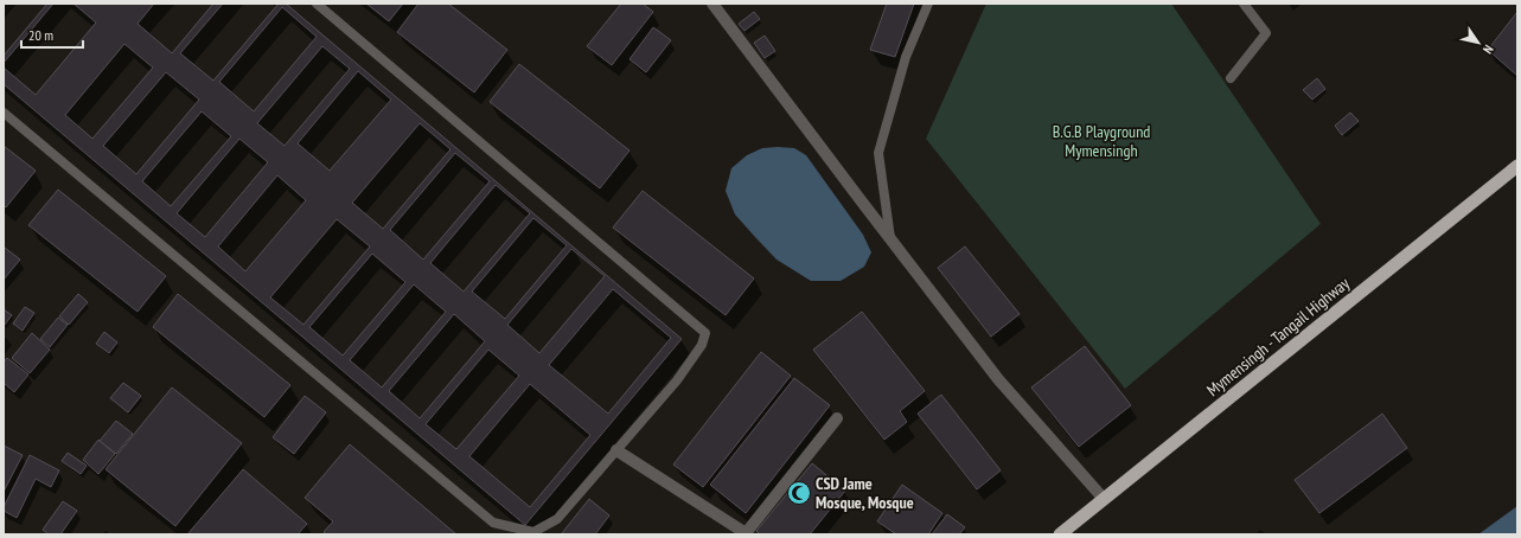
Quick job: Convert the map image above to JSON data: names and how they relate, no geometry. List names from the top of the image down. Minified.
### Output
{"streets":{"highway":["Mymensingh - Tangail Highway"]},"parks":["B.G.B Playground Mymensingh"],"places":{"mosque":["CSD Jame Mosque, Mosque"]},"scale_bar":"20 m","north":"bottom right"}
